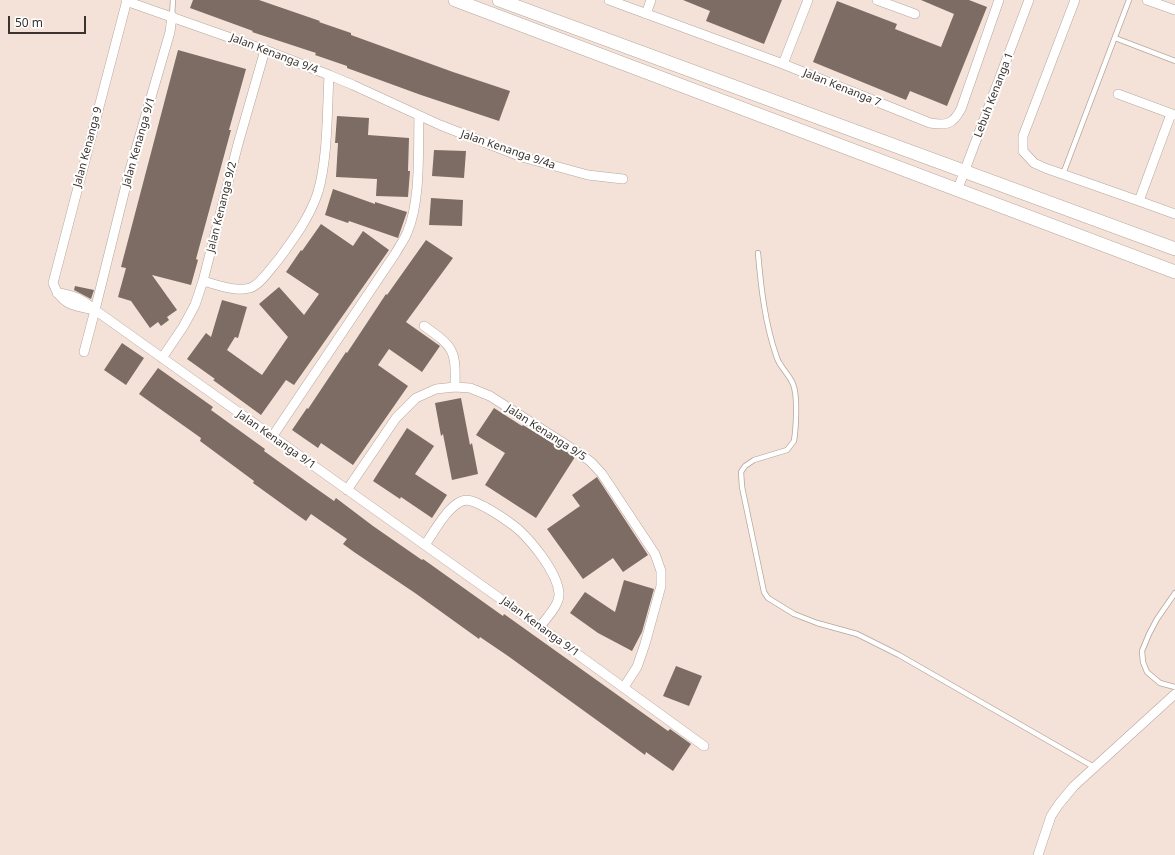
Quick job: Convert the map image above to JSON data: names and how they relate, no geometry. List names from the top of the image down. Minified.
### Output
{"streets":{"street":["Jalan Kenanga 9/4","Jalan Kenanga 7","Lebuh Kenanga 1","Jalan Kenanga 9/1","Jalan Kenanga 9","Jalan Kenanga 9/4a","Jalan Kenanga 9/2","Jalan Kenanga 9/5"]},"crossings":[["Jalan Kenanga 9/4","Jalan Kenanga 9/1"],["Jalan Kenanga 9/4","Jalan Kenanga 9"],["Jalan Kenanga 9/4","Jalan Kenanga 9/4a"],["Jalan Kenanga 9/4","Jalan Kenanga 9/2"],["Jalan Kenanga 9/1","Jalan Kenanga 9"],["Jalan Kenanga 9/1","Jalan Kenanga 9/2"],["Jalan Kenanga 9/1","Jalan Kenanga 9/5"]],"scale_bar":"50 m"}
